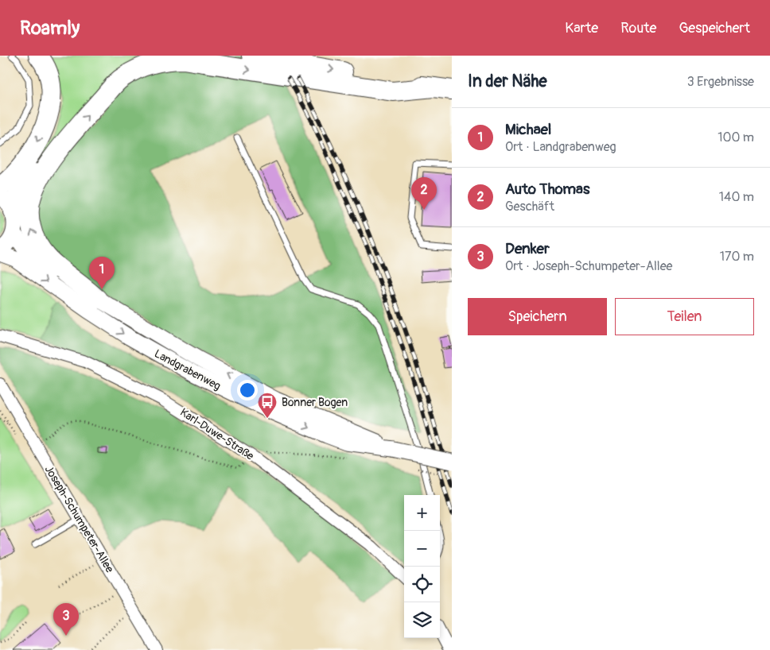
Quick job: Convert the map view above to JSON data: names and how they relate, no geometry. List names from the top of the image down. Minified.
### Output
{"streets":{"main road":["Landgrabenweg"],"street":["Karl-Duwe-Straße","Joseph-Schumpeter-Allee"]},"places":{"bus stop":["Bonner Bogen"]},"page":{"header":"Roamly","nav":["Karte","Route","Gespeichert"],"heading":["In der Nähe","3 Ergebnisse"],"list":[{"mark":"1","name":"Michael","note":"Ort · Landgrabenweg","value":"100 m"},{"mark":"2","name":"Auto Thomas","note":"Geschäft","value":"140 m"},{"mark":"3","name":"Denker","note":"Ort · Joseph-Schumpeter-Allee","value":"170 m"}],"pins":["2","1","3"],"buttons":["Speichern","Teilen"],"map_buttons":["+","−"]}}
